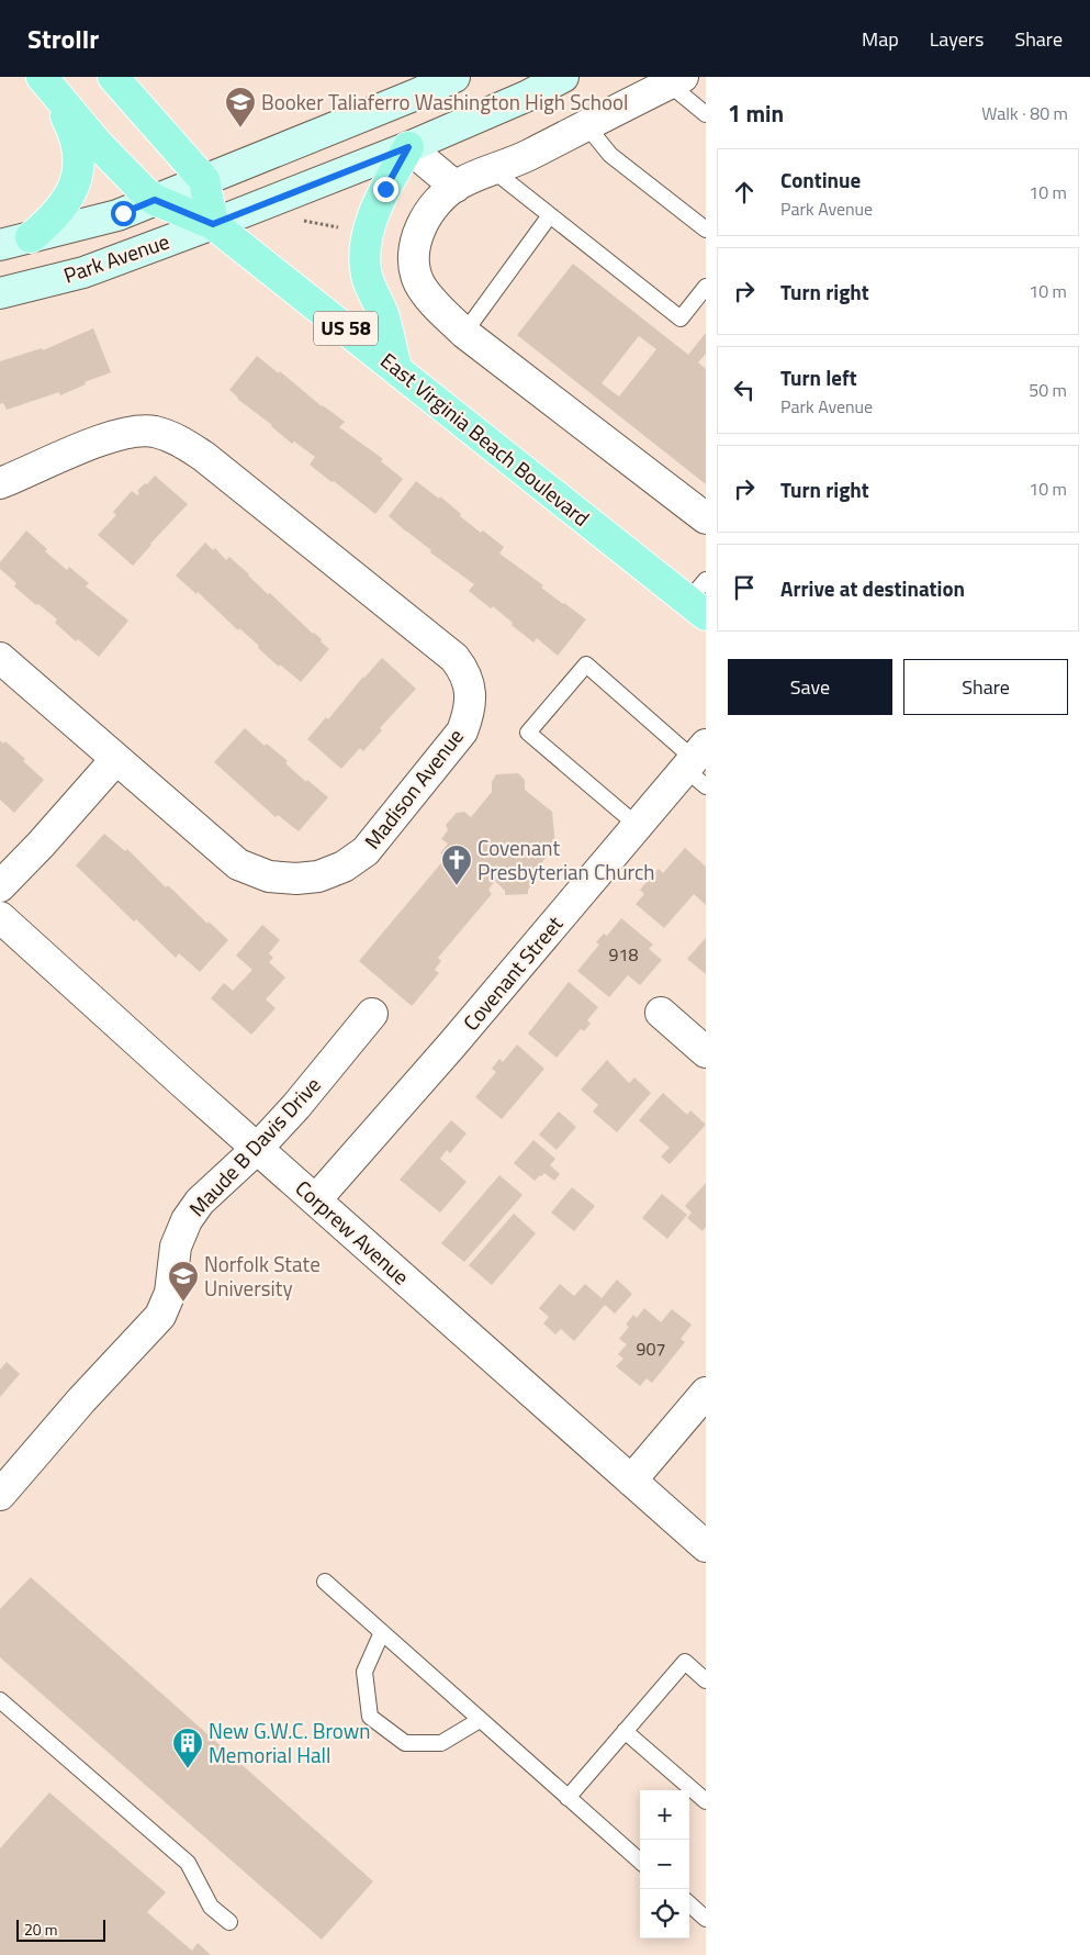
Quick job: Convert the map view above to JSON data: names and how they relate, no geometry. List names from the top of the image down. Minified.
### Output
{"streets":{"main road":["Park Avenue","US 58","East Virginia Beach Boulevard"],"street":["Madison Avenue","Covenant Street","Maude B Davis Drive","Corprew Avenue"]},"crossings":[["Park Avenue","East Virginia Beach Boulevard"],["Covenant Street","Corprew Avenue"],["Maude B Davis Drive","Corprew Avenue"]],"places":{"school or university":["Booker Taliaferro Washington High School","Norfolk State University"],"church":["Covenant Presbyterian Church"],"building":["New G.W.C. Brown Memorial Hall"]},"house_numbers":["918","907"],"scale_bar":"20 m","page":{"header":"Strollr","nav":["Map","Layers","Share"],"heading":["1 min","Walk · 80 m"],"list":[["Continue","Park Avenue","10 m"],["Turn right","10 m"],["Turn left","Park Avenue","50 m"],["Turn right","10 m"],"Arrive at destination"],"buttons":["Save","Share"],"map_buttons":["+","−"],"scale":"20 m"}}
